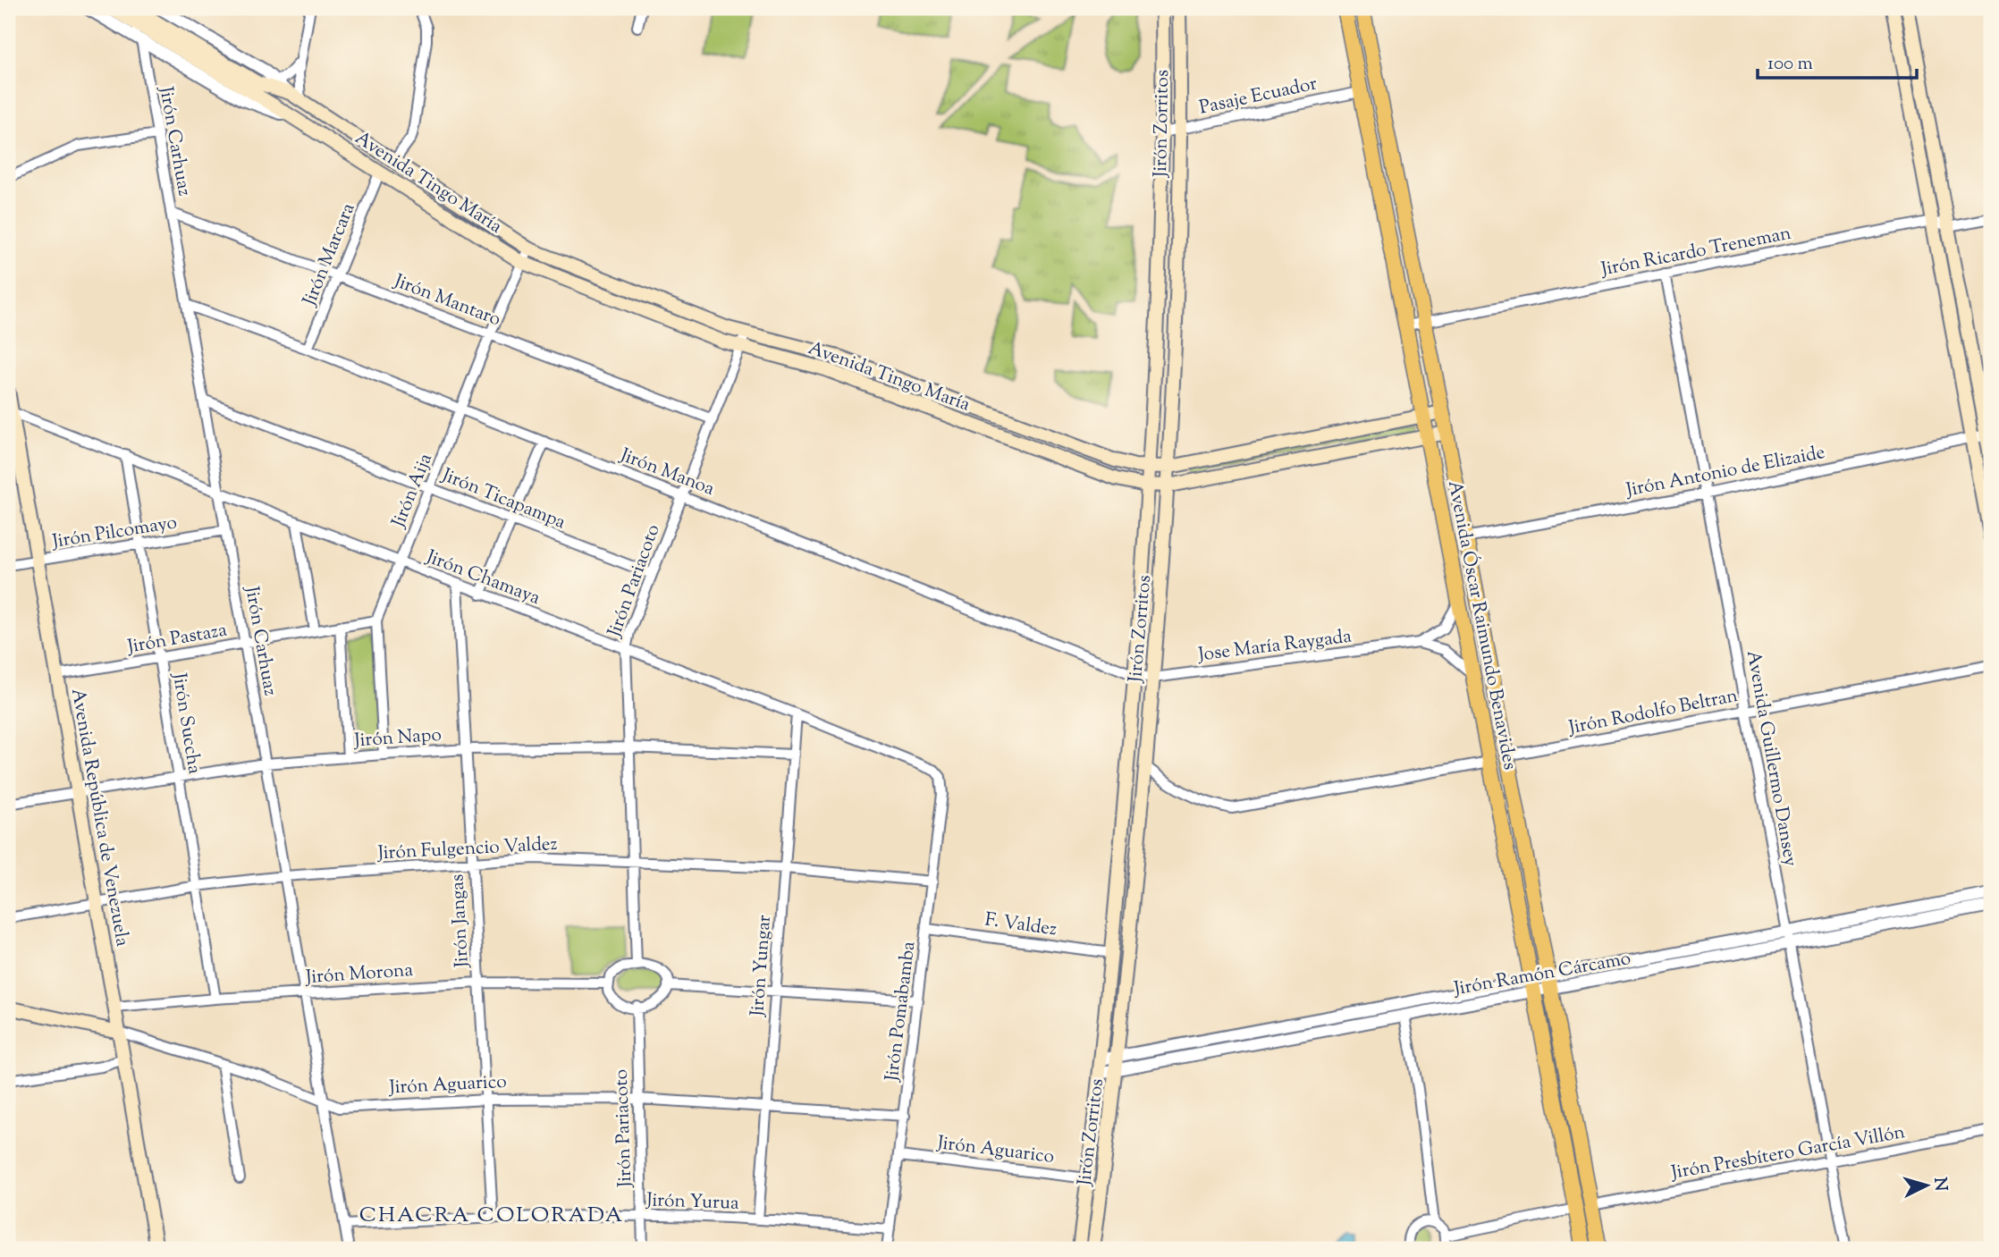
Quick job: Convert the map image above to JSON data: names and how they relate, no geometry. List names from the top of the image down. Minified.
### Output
{"streets":{"main road":["Jirón Zorritos","Avenida Tingo María","Avenida Óscar Raimundo Benavides","Avenida República de Venezuela","Jirón Aguarico"],"street":["Pasaje Ecuador","Jirón Carhuaz","Jirón Ricardo Treneman","Jirón Marcara","Jirón Mantaro","Jirón Antonio de Elizaide","Jirón Manoa","Jirón Aija","Jirón Ticapampa","Jirón Pilcomayo","Jirón Chamaya","Jirón Pariacoto","Jirón Pastaza","Jose María Raygada","Jirón Rodolfo Beltran","Jirón Succha","Jirón Napo","Avenida Guillermo Dansey","Jirón Fulgencio Valdez","Jirón Jangas","F. Valdez","Jirón Yungar","Jirón Morona","Jirón Ramón Cárcamo","Jirón Pomabamba","Jirón Presbítero García Villón","Jirón Yurua"]},"crossings":[["Pasaje Ecuador","Jirón Zorritos"],["Pasaje Ecuador","Avenida Óscar Raimundo Benavides"],["Jirón Zorritos","Avenida Tingo María"],["Jirón Zorritos","Jirón Manoa"],["Jirón Zorritos","Jose María Raygada"],["Jirón Zorritos","F. Valdez"],["Jirón Zorritos","Jirón Ramón Cárcamo"],["Jirón Zorritos","Jirón Aguarico"],["Jirón Carhuaz","Avenida Tingo María"],["Jirón Carhuaz","Jirón Mantaro"],["Jirón Carhuaz","Jirón Manoa"],["Jirón Carhuaz","Jirón Ticapampa"],["Jirón Carhuaz","Jirón Pilcomayo"],["Jirón Carhuaz","Jirón Chamaya"],["Jirón Carhuaz","Jirón Pastaza"],["Jirón Carhuaz","Jirón Napo"],["Jirón Carhuaz","Jirón Fulgencio Valdez"],["Jirón Carhuaz","Jirón Morona"],["Jirón Carhuaz","Jirón Aguarico"],["Jirón Carhuaz","Jirón Yurua"],["Avenida Tingo María","Jirón Marcara"],["Avenida Tingo María","Jirón Aija"],["Avenida Tingo María","Jirón Pariacoto"],["Avenida Tingo María","Avenida Óscar Raimundo Benavides"],["Jirón Ricardo Treneman","Avenida Óscar Raimundo Benavides"],["Jirón Ricardo Treneman","Avenida Guillermo Dansey"],["Jirón Marcara","Jirón Mantaro"],["Jirón Marcara","Jirón Manoa"],["Jirón Mantaro","Jirón Aija"],["Jirón Mantaro","Jirón Pariacoto"],["Jirón Antonio de Elizaide","Avenida Óscar Raimundo Benavides"],["Jirón Antonio de Elizaide","Avenida Guillermo Dansey"],["Jirón Manoa","Jirón Aija"],["Jirón Manoa","Jirón Pariacoto"],["Jirón Manoa","Jose María Raygada"],["Jirón Aija","Jirón Ticapampa"],["Jirón Aija","Jirón Chamaya"],["Jirón Aija","Jirón Pastaza"],["Jirón Aija","Jirón Napo"],["Jirón Ticapampa","Jirón Pariacoto"],["Jirón Pilcomayo","Jirón Succha"],["Jirón Pilcomayo","Avenida República de Venezuela"],["Jirón Chamaya","Jirón Pariacoto"],["Jirón Chamaya","Jirón Succha"],["Jirón Chamaya","Avenida República de Venezuela"],["Jirón Chamaya","Jirón Jangas"],["Jirón Chamaya","Jirón Yungar"],["Jirón Chamaya","Jirón Pomabamba"],["Jirón Pariacoto","Jirón Napo"],["Jirón Pariacoto","Jirón Fulgencio Valdez"],["Jirón Pariacoto","Jirón Morona"],["Jirón Pariacoto","Jirón Aguarico"],["Jirón Pariacoto","Jirón Yurua"],["Avenida Óscar Raimundo Benavides","Jose María Raygada"],["Avenida Óscar Raimundo Benavides","Jirón Rodolfo Beltran"],["Avenida Óscar Raimundo Benavides","Jirón Ramón Cárcamo"],["Avenida Óscar Raimundo Benavides","Jirón Presbítero García Villón"],["Jirón Pastaza","Jirón Succha"],["Jirón Pastaza","Avenida República de Venezuela"],["Jirón Rodolfo Beltran","Avenida Guillermo Dansey"],["Jirón Succha","Jirón Napo"],["Jirón Succha","Jirón Fulgencio Valdez"],["Jirón Succha","Jirón Morona"],["Jirón Napo","Avenida República de Venezuela"],["Jirón Napo","Jirón Jangas"],["Jirón Napo","Jirón Yungar"],["Avenida Guillermo Dansey","Jirón Ramón Cárcamo"],["Avenida Guillermo Dansey","Jirón Presbítero García Villón"],["Avenida República de Venezuela","Jirón Fulgencio Valdez"],["Avenida República de Venezuela","Jirón Morona"],["Avenida República de Venezuela","Jirón Aguarico"],["Jirón Fulgencio Valdez","Jirón Jangas"],["Jirón Fulgencio Valdez","Jirón Yungar"],["Jirón Fulgencio Valdez","Jirón Pomabamba"],["Jirón Jangas","Jirón Morona"],["Jirón Jangas","Jirón Aguarico"],["Jirón Jangas","Jirón Yurua"],["F. Valdez","Jirón Pomabamba"],["Jirón Yungar","Jirón Aguarico"],["Jirón Yungar","Jirón Yurua"],["Jirón Pomabamba","Jirón Aguarico"],["Jirón Pomabamba","Jirón Yurua"]],"districts":["CHACRA COLORADA"],"scale_bar":"100 m","north":"right"}
